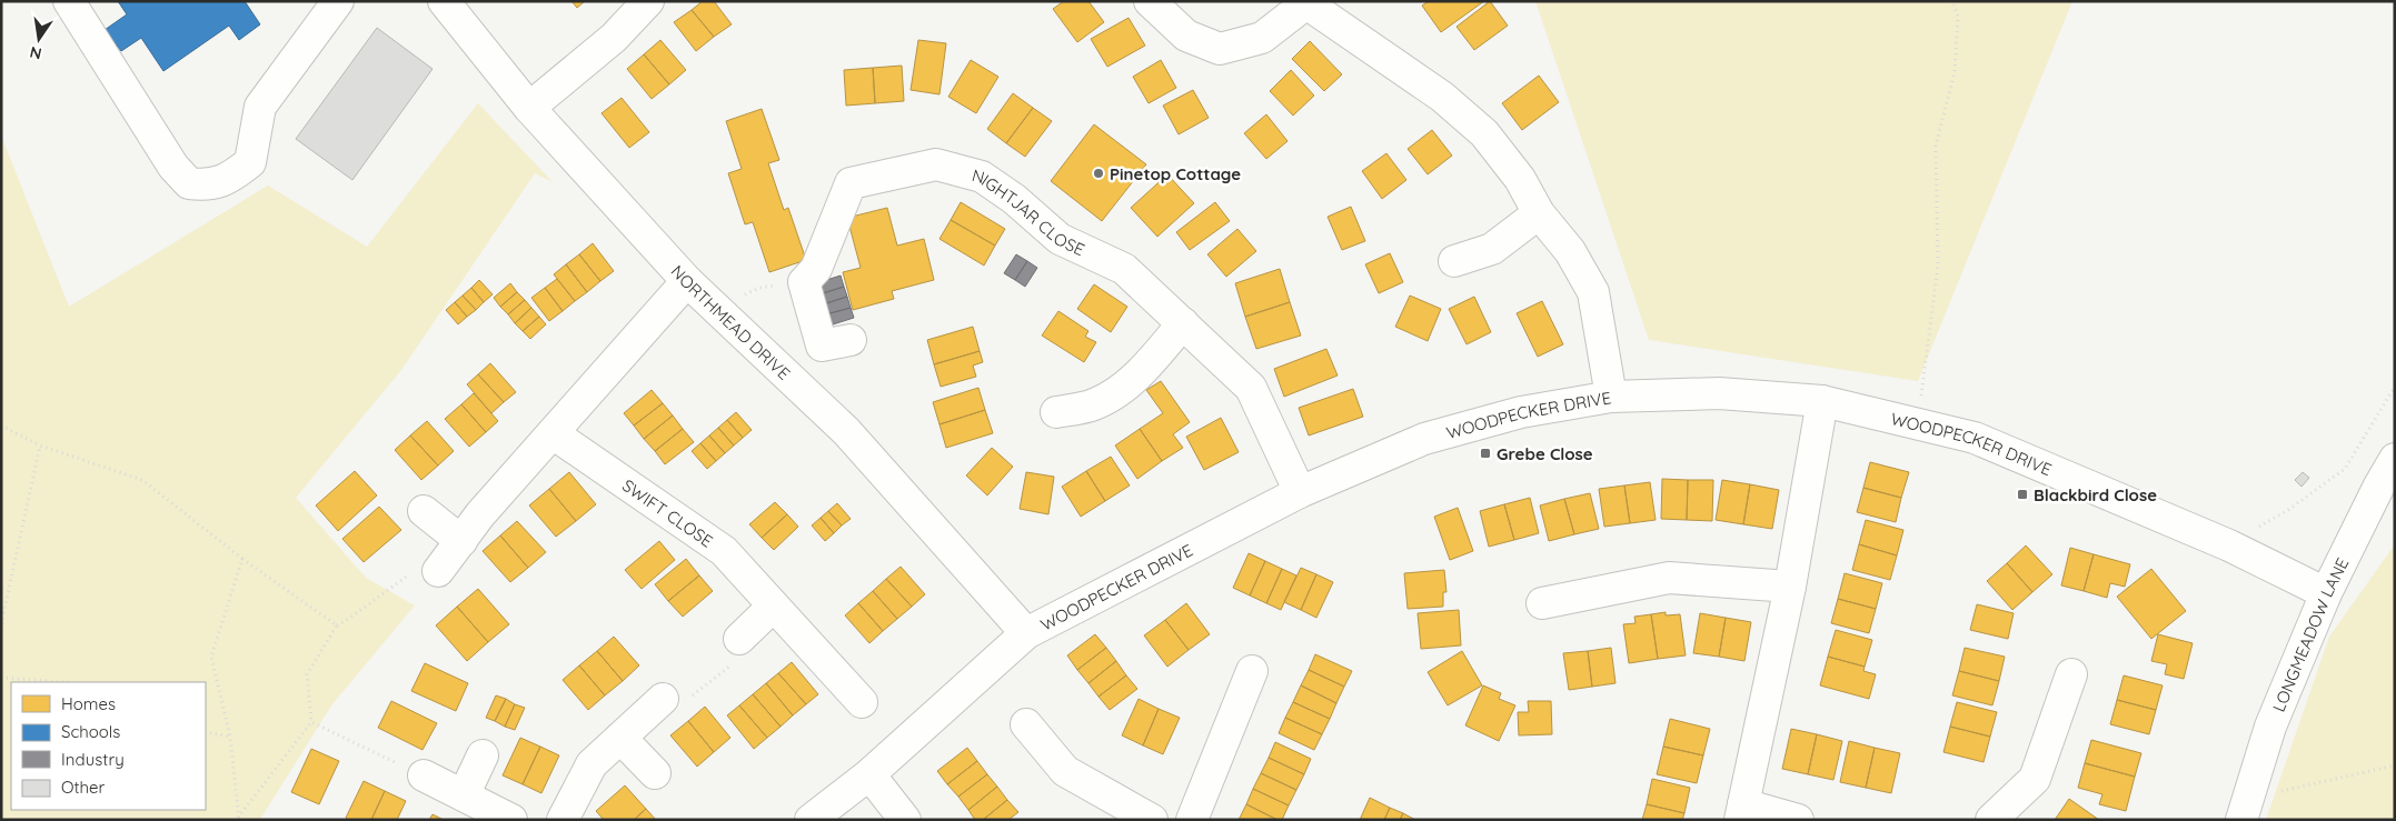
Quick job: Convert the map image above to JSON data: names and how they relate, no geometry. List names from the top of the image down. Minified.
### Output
{"streets":{"street":["NIGHTJAR CLOSE","NORTHMEAD DRIVE","WOODPECKER DRIVE","SWIFT CLOSE","LONGMEADOW LANE"]},"crossings":[["NIGHTJAR CLOSE","WOODPECKER DRIVE"],["NORTHMEAD DRIVE","WOODPECKER DRIVE"],["WOODPECKER DRIVE","LONGMEADOW LANE"]],"places":{"other":["Pinetop Cottage"],"transit":["Grebe Close","Blackbird Close"]},"legend":["Homes","Schools","Industry","Other"],"north":"bottom"}
